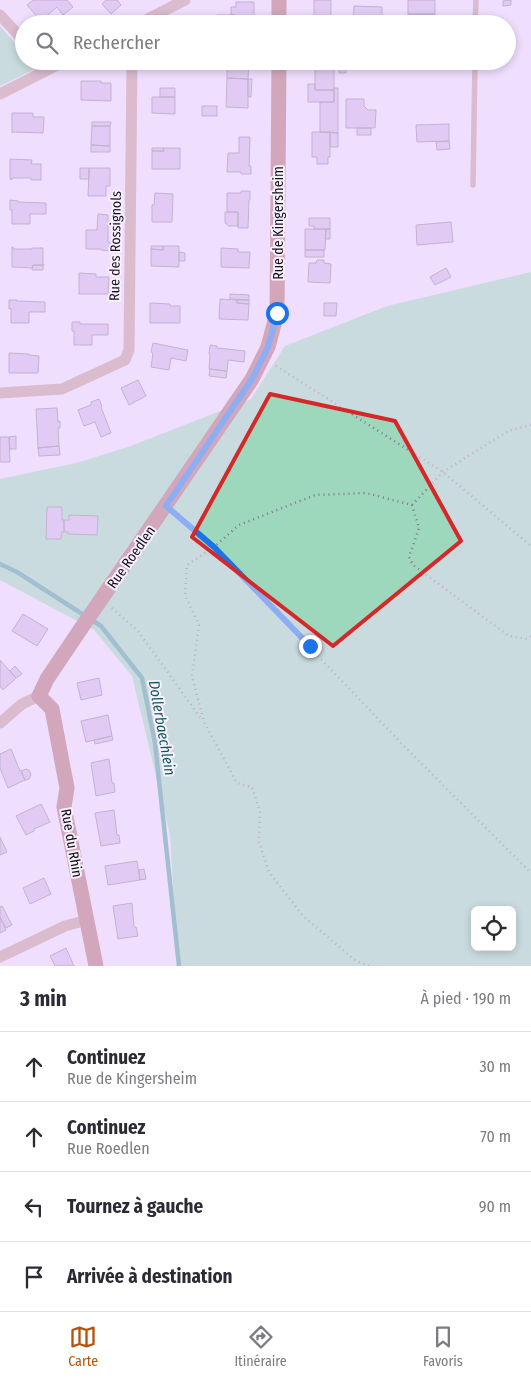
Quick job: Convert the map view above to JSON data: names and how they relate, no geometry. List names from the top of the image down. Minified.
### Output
{"streets":{"street":["Rue de Kingersheim","Rue des Rossignols","Rue Roedlen","Rue du Rhin"]},"crossings":[["Rue de Kingersheim","Rue Roedlen"],["Rue Roedlen","Rue du Rhin"]],"water":["Dollerbaechlein"],"page":{"search":"Rechercher","heading":["3 min","À pied · 190 m"],"list":[["Continuez","Rue de Kingersheim","30 m"],["Continuez","Rue Roedlen","70 m"],["Tournez à gauche","90 m"],"Arrivée à destination"],"nav":["Carte","Itinéraire","Favoris"]}}
